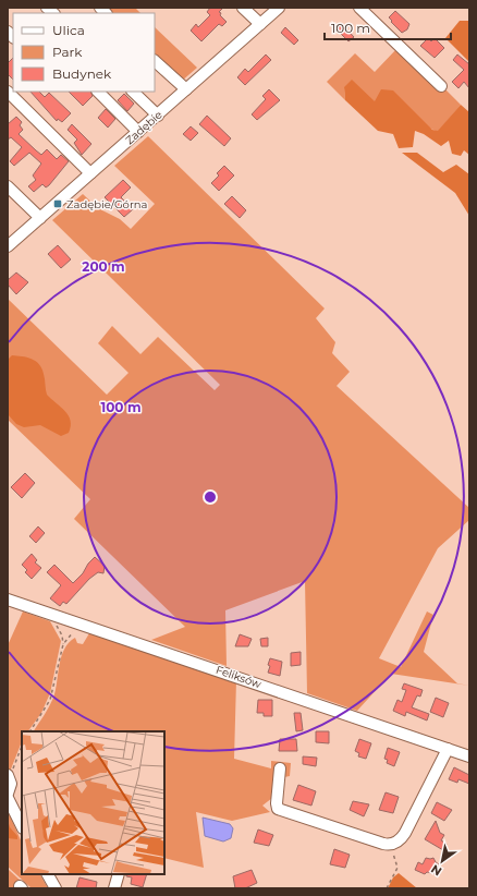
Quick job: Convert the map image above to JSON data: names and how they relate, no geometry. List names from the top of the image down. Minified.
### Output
{"streets":{"street":["Zadębie","Feliksów"]},"places":{"transit":["Zadębie/Górna"]},"legend":["Ulica","Park","Budynek"],"scale_bar":"100 m","north":"bottom left","rings":["200 m","100 m"]}
